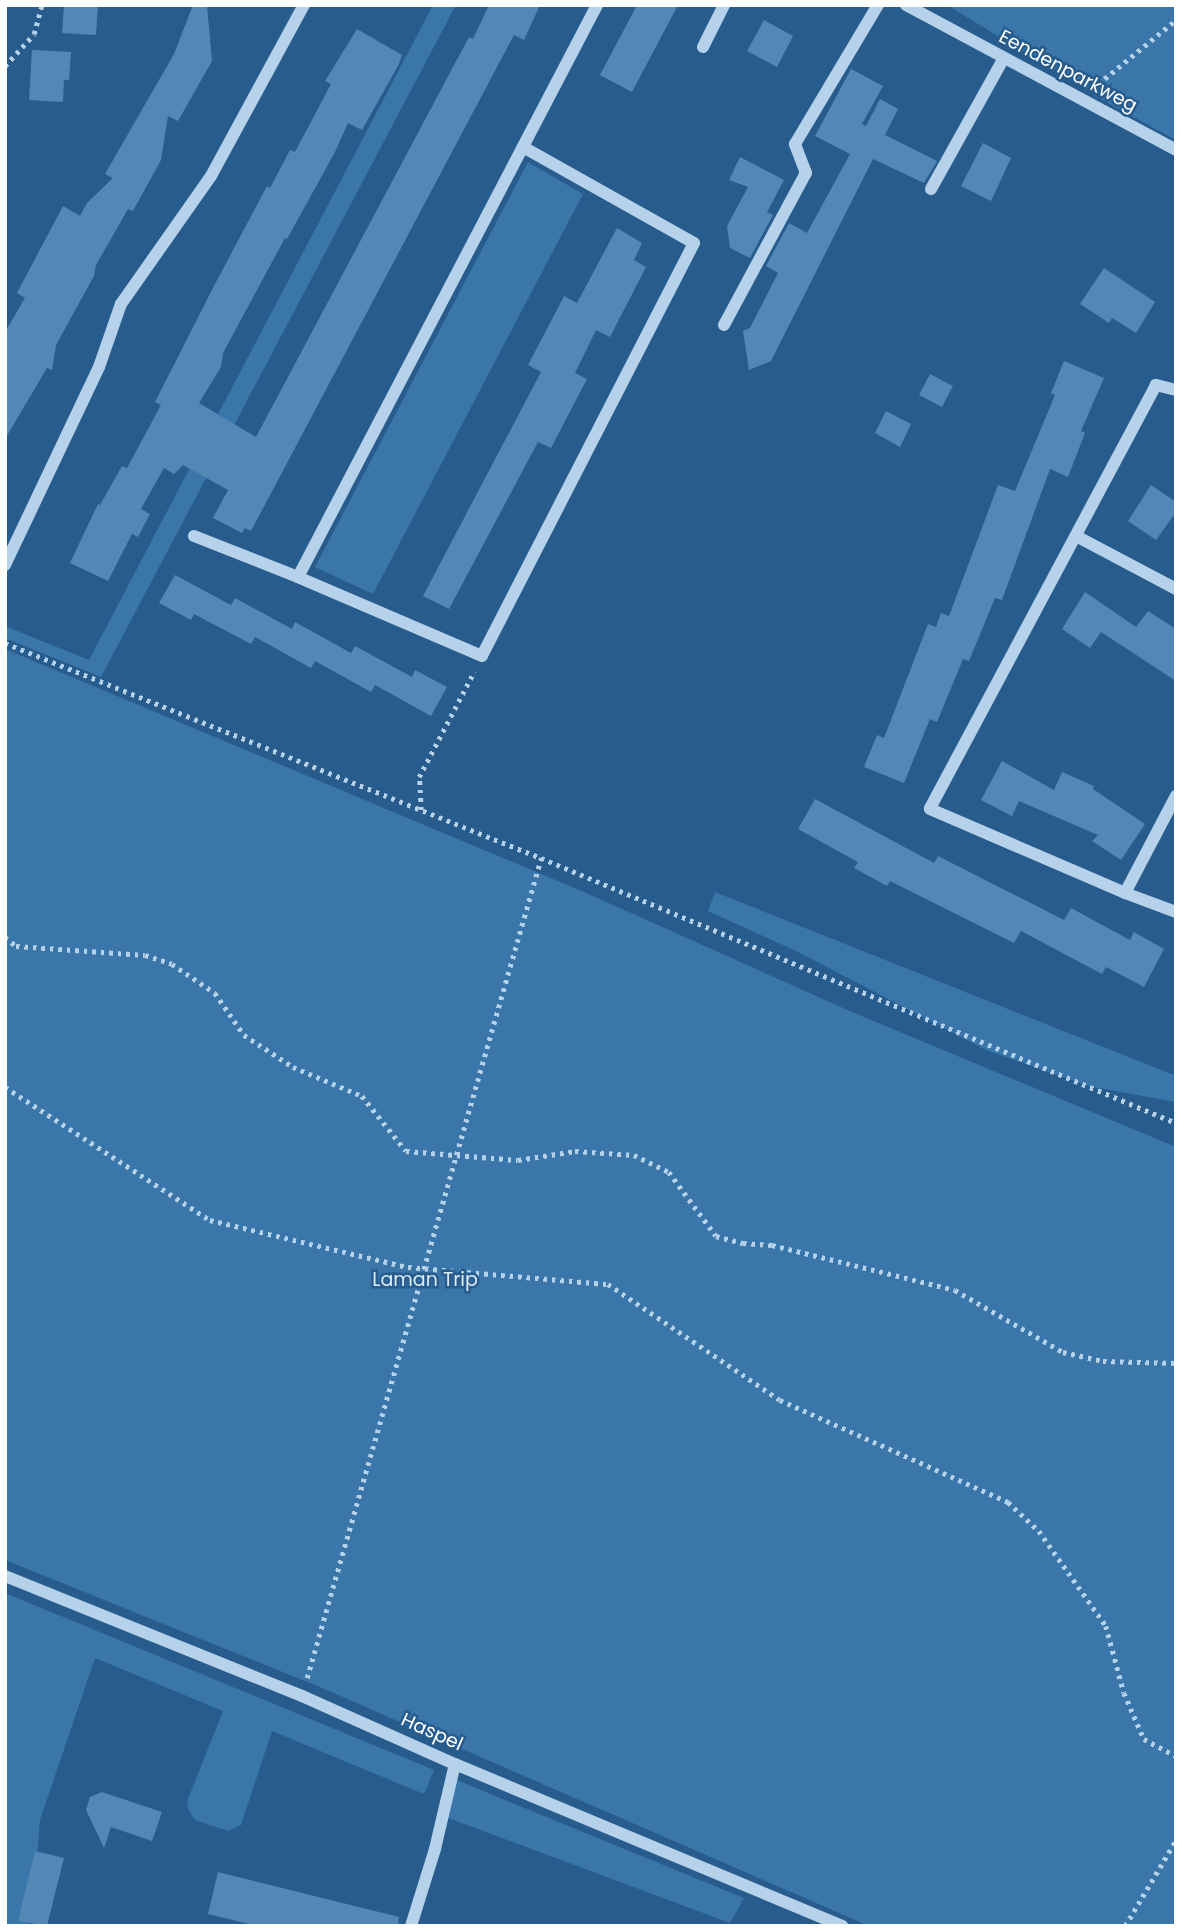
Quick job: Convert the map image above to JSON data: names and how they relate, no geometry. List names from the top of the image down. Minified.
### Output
{"streets":{"street":["Eendenparkweg","Haspel"]},"parks":["Laman Trip"]}
